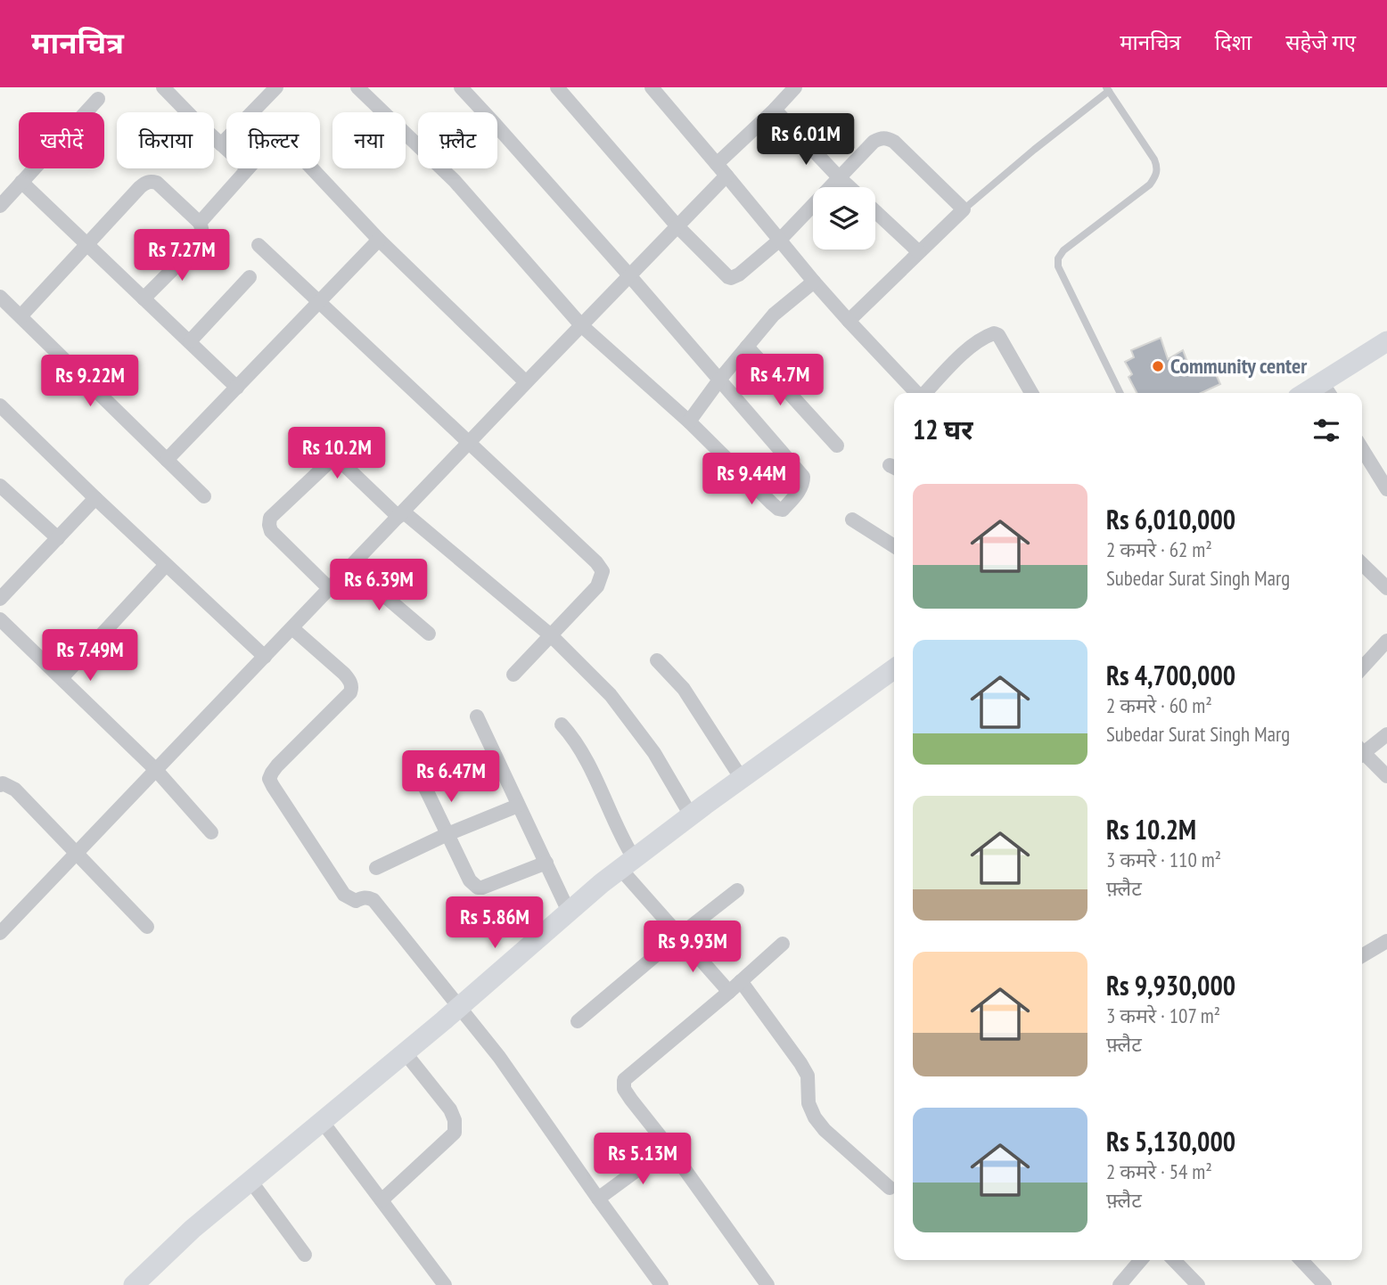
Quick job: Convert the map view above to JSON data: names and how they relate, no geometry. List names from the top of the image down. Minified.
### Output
{"places":["Community center"],"page":{"header":"मानचित्र","nav":["मानचित्र","दिशा","सहेजे गए"],"chip":["खरीदें","किराया","फ़िल्टर","नया","फ़्लैट"],"price":["Rs 6.01M","Rs 7.27M","Rs 4.7M","Rs 9.22M","Rs 10.2M","Rs 9.44M","Rs 6.39M","Rs 7.49M","Rs 6.47M","Rs 5.86M","Rs 9.93M","Rs 5.13M"],"heading":"12 घर","list":[{"name":"Rs 6,010,000","note":"2 कमरे · 62 m² · Subedar Surat Singh Marg"},{"name":"Rs 4,700,000","note":"2 कमरे · 60 m² · Subedar Surat Singh Marg"},{"name":"Rs 10.2M","note":"3 कमरे · 110 m² · फ़्लैट"},{"name":"Rs 9,930,000","note":"3 कमरे · 107 m² · फ़्लैट"},{"name":"Rs 5,130,000","note":"2 कमरे · 54 m² · फ़्लैट"}]}}
